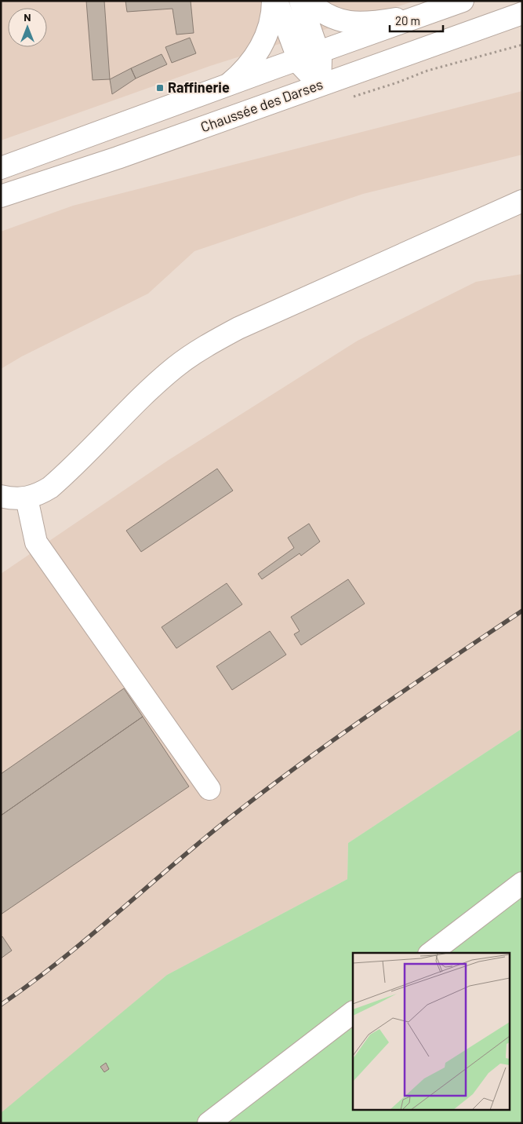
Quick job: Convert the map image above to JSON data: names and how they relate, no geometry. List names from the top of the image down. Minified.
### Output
{"streets":{"main road":["Chaussée des Darses"]},"places":{"transit":["Raffinerie"]},"scale_bar":"20 m","north":"top"}
